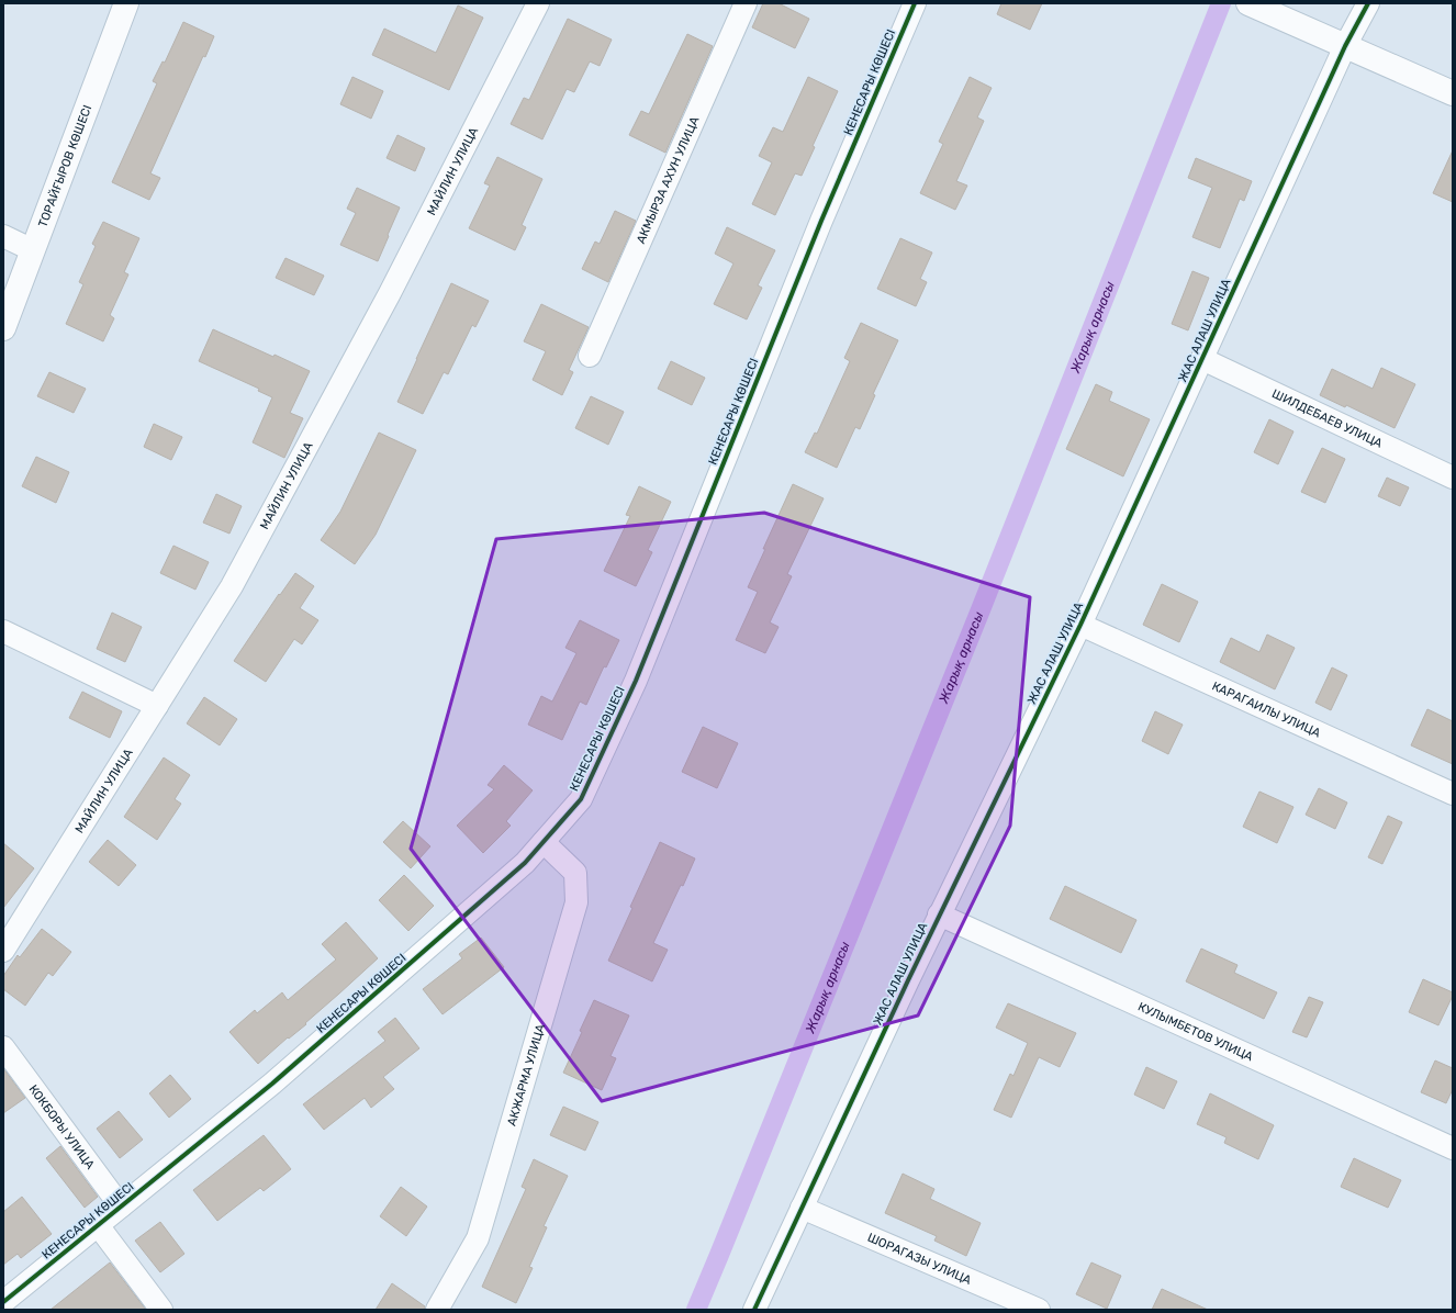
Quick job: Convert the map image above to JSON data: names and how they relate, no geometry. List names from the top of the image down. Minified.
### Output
{"streets":{"street":["КЕНЕСАРЫ КӨШЕСІ","ТОРАЙҒЫРОВ КӨШЕСІ","МАЙЛИН УЛИЦА","АКМЫРЗА АХУН УЛИЦА","ЖАС АЛАШ УЛИЦА","ШИЛДЕБАЕВ УЛИЦА","КАРАГАИЛЫ УЛИЦА","КУЛЫМБЕТОВ УЛИЦА","АКЖАРМА УЛИЦА","КОКБОРЫ УЛИЦА","ШОРАГАЗЫ УЛИЦА"]},"crossings":[["КЕНЕСАРЫ КӨШЕСІ","АКЖАРМА УЛИЦА"],["КЕНЕСАРЫ КӨШЕСІ","КОКБОРЫ УЛИЦА"],["ЖАС АЛАШ УЛИЦА","ШИЛДЕБАЕВ УЛИЦА"],["ЖАС АЛАШ УЛИЦА","КАРАГАИЛЫ УЛИЦА"],["ЖАС АЛАШ УЛИЦА","КУЛЫМБЕТОВ УЛИЦА"],["ЖАС АЛАШ УЛИЦА","ШОРАГАЗЫ УЛИЦА"]],"water":["Жарық арнасы"]}
